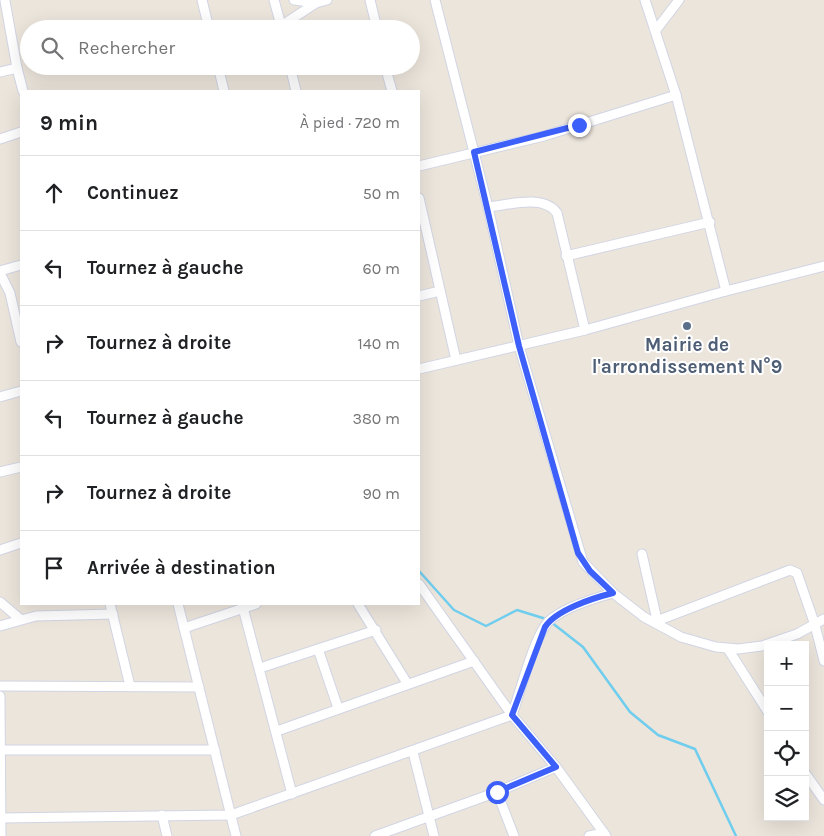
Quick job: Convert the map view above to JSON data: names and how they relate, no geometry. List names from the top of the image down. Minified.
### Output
{"places":["Mairie de l'arrondissement N°9"],"page":{"search":"Rechercher","heading":["9 min","À pied · 720 m"],"list":[["Continuez","50 m"],["Tournez à gauche","60 m"],["Tournez à droite","140 m"],["Tournez à gauche","380 m"],["Tournez à droite","90 m"],"Arrivée à destination"],"map_buttons":["+","−"]}}
